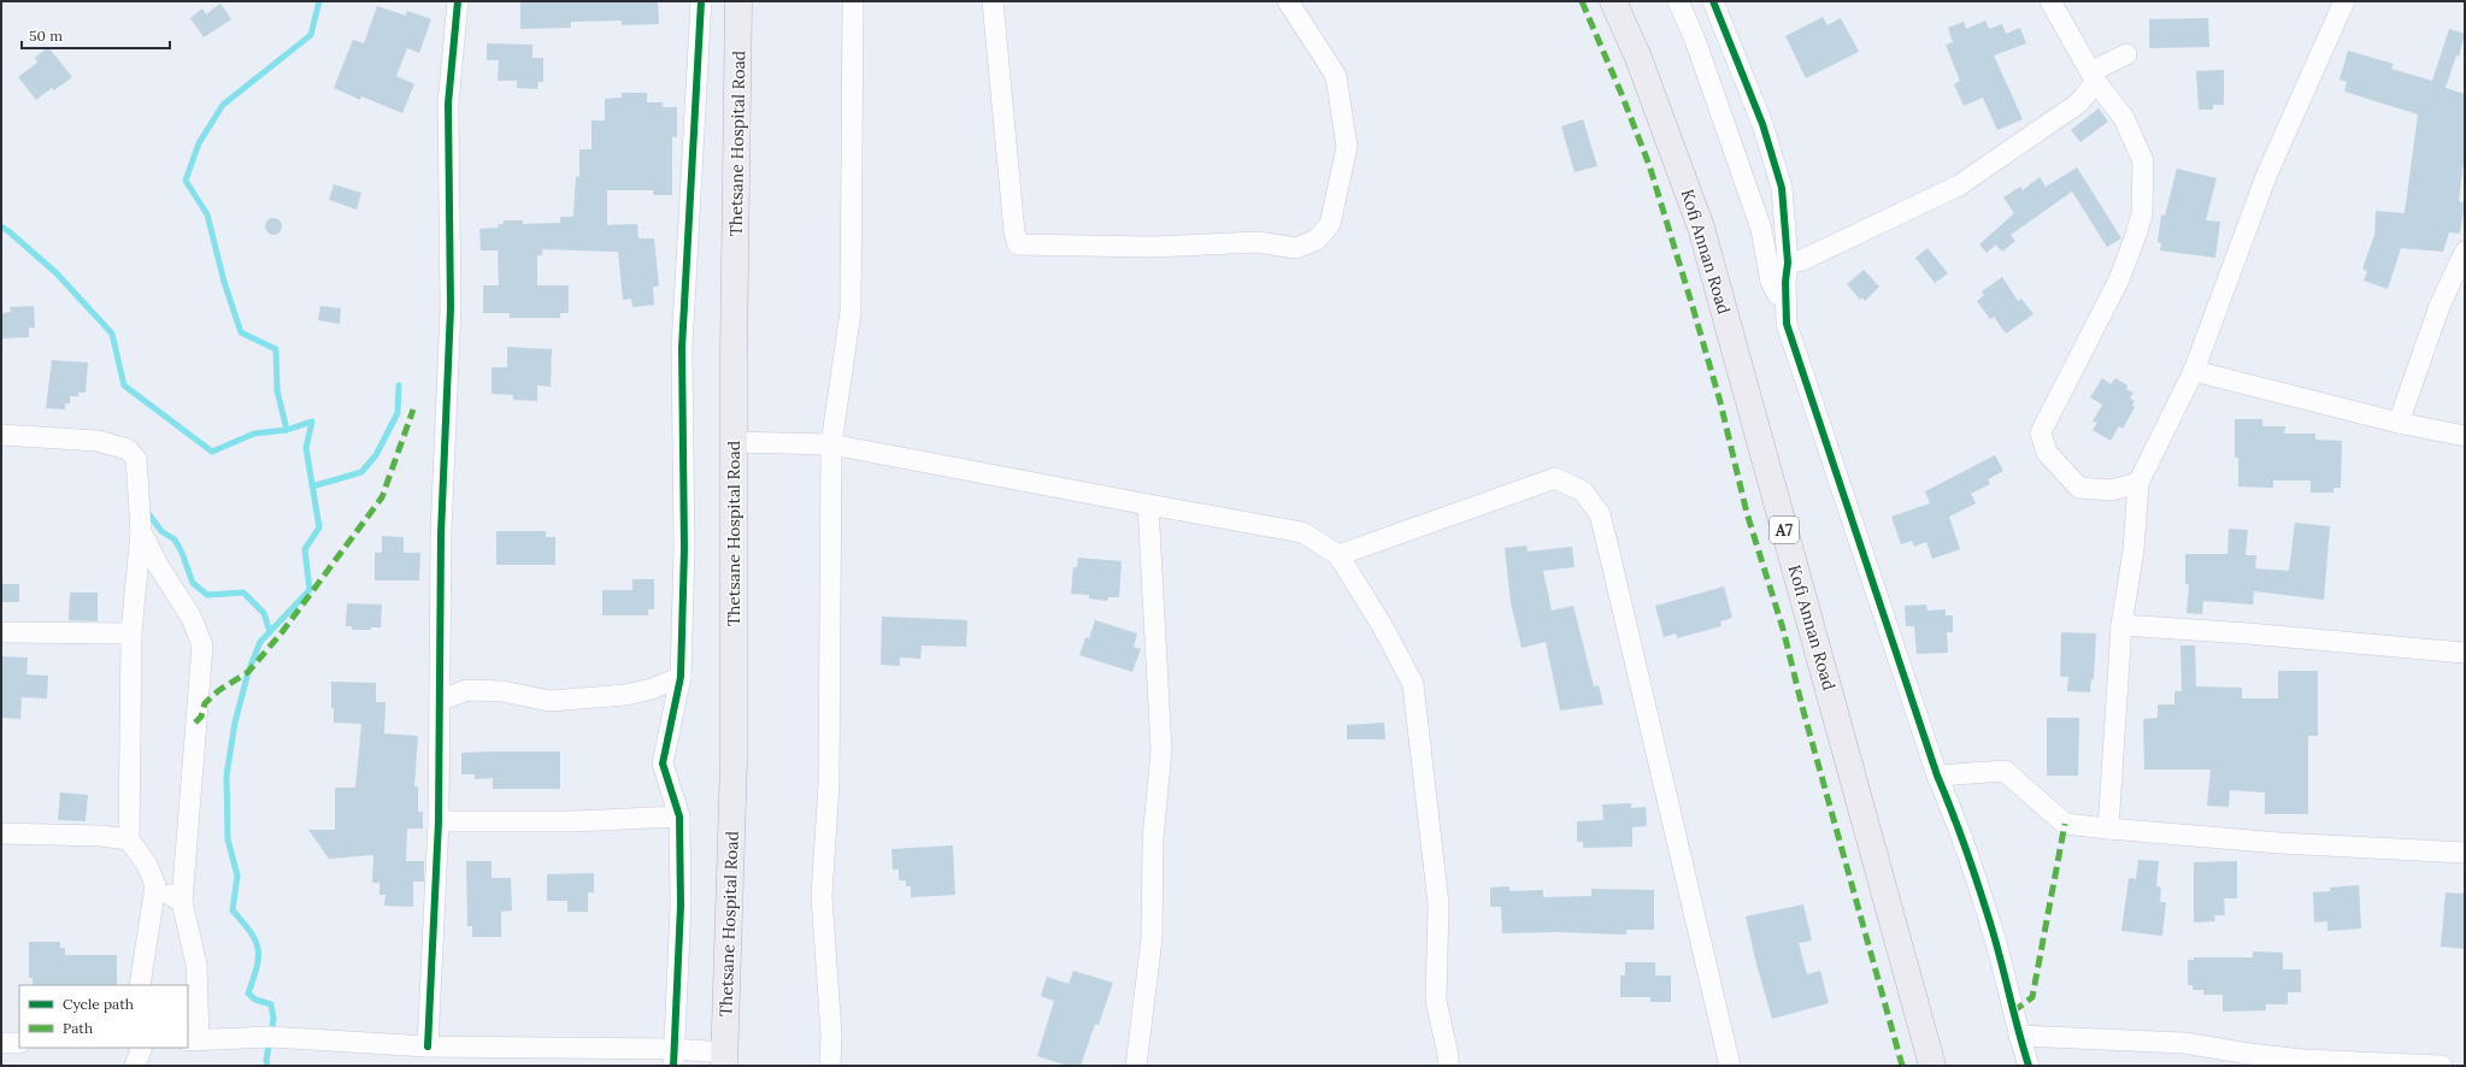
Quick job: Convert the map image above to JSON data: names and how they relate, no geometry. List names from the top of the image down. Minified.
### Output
{"streets":{"main road":["Thetsane Hospital Road","Kofi Annan Road","A7"]},"legend":["Cycle path","Path"],"scale_bar":"50 m"}
